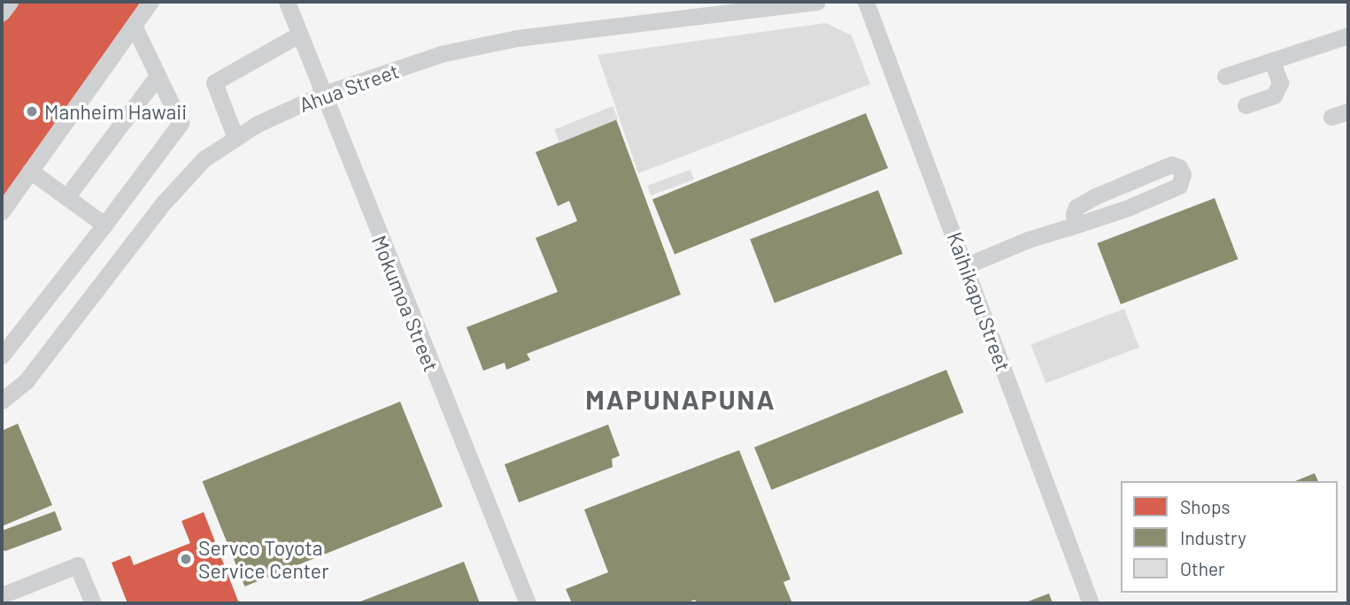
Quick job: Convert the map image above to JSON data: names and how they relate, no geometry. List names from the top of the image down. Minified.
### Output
{"streets":{"street":["Ahua Street","Kaihikapu Street","Mokumoa Street"]},"crossings":[["Ahua Street","Mokumoa Street"]],"districts":["MAPUNAPUNA"],"places":["Manheim Hawaii","Servco Toyota Service Center"],"legend":["Shops","Industry","Other"]}
